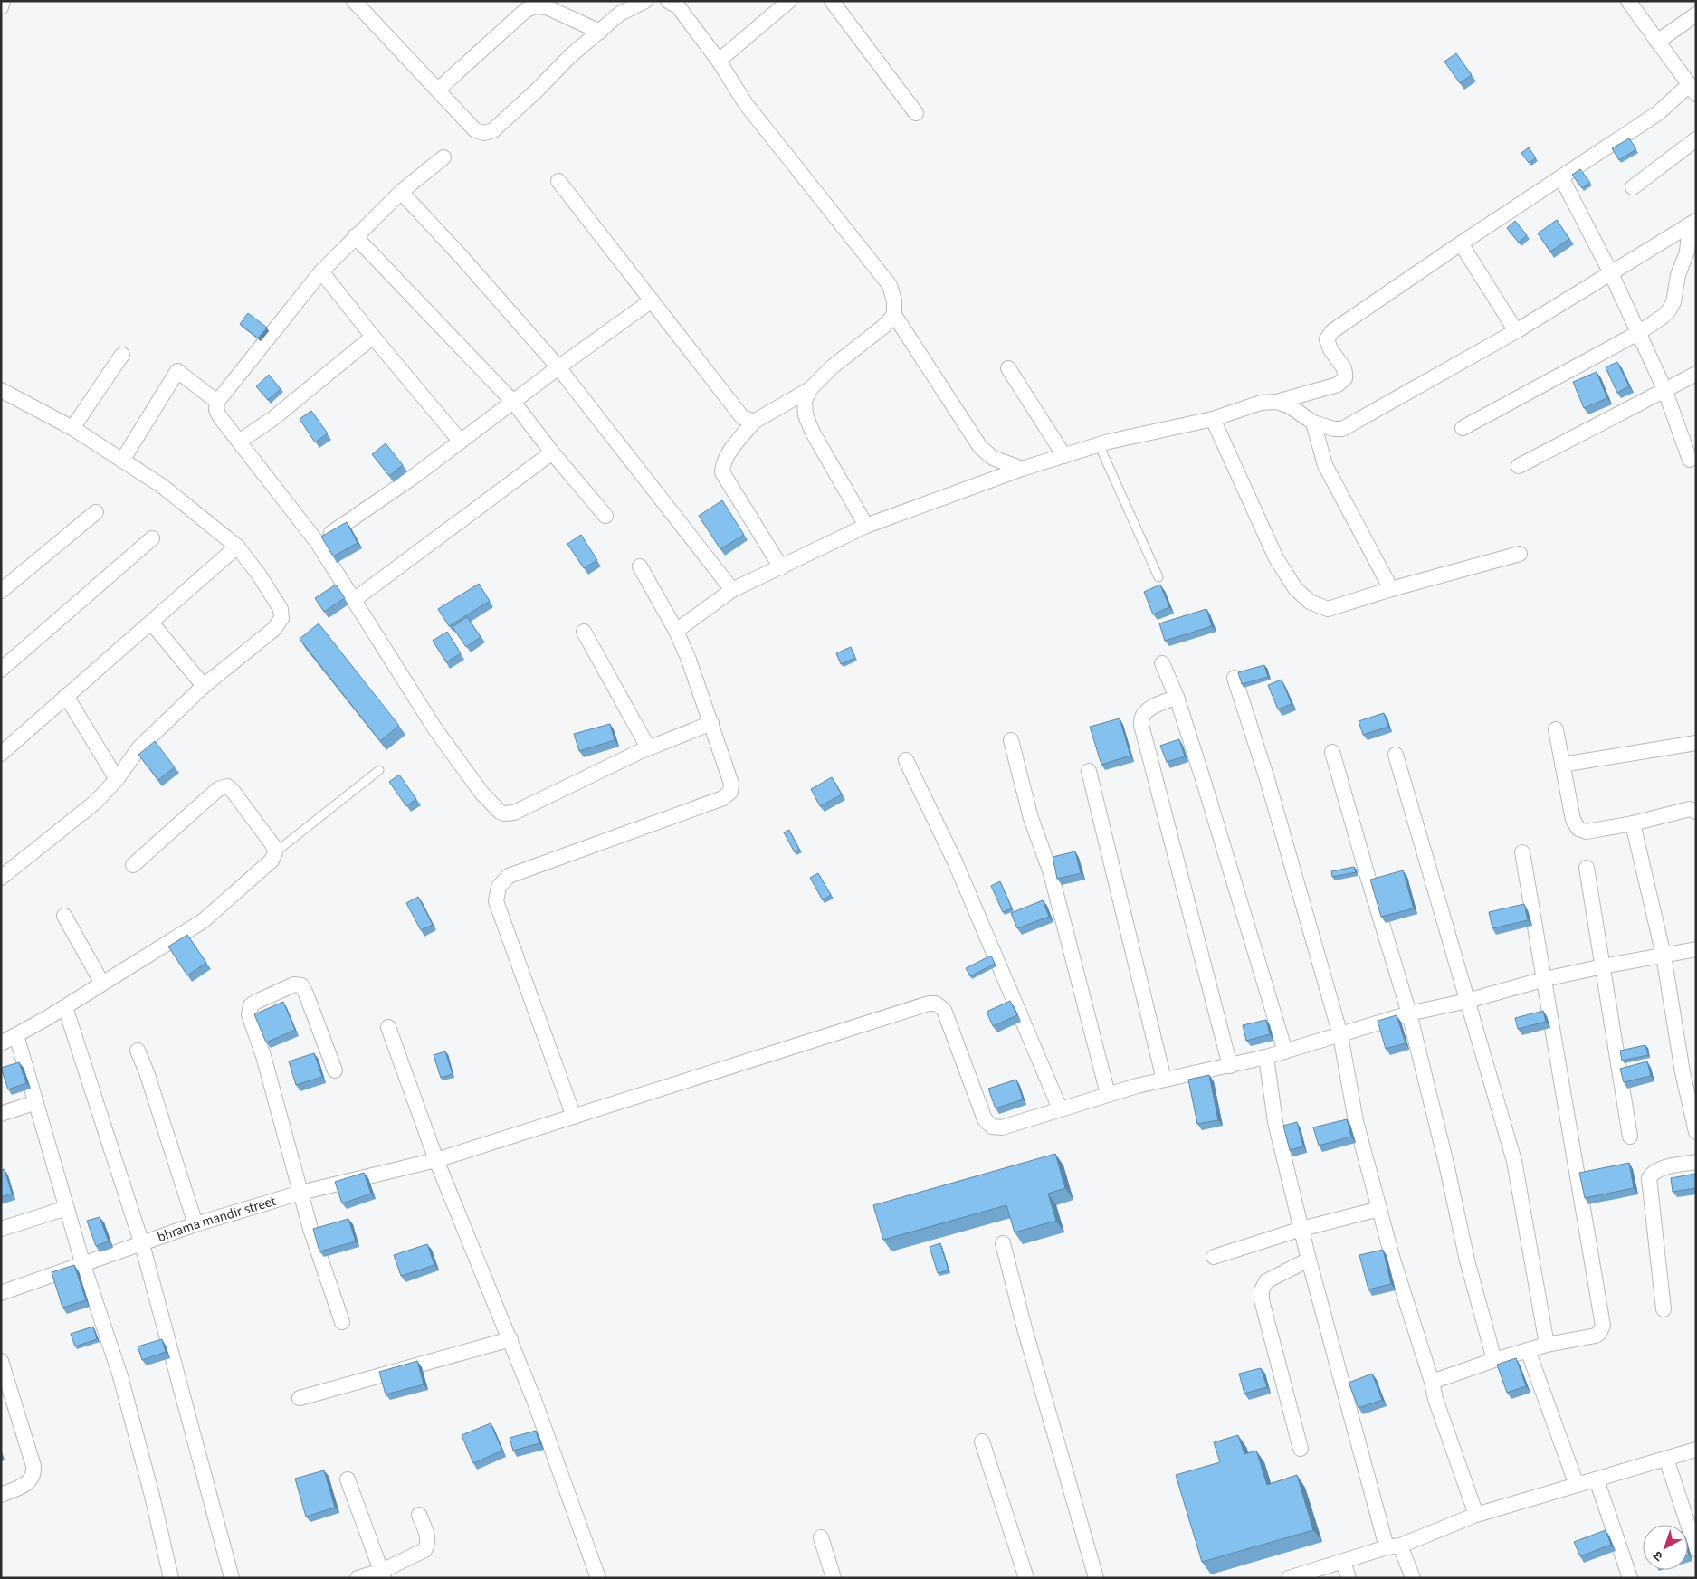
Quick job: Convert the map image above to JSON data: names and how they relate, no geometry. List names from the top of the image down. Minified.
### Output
{"streets":{"street":["bhrama mandir street"]},"north":"bottom left"}
